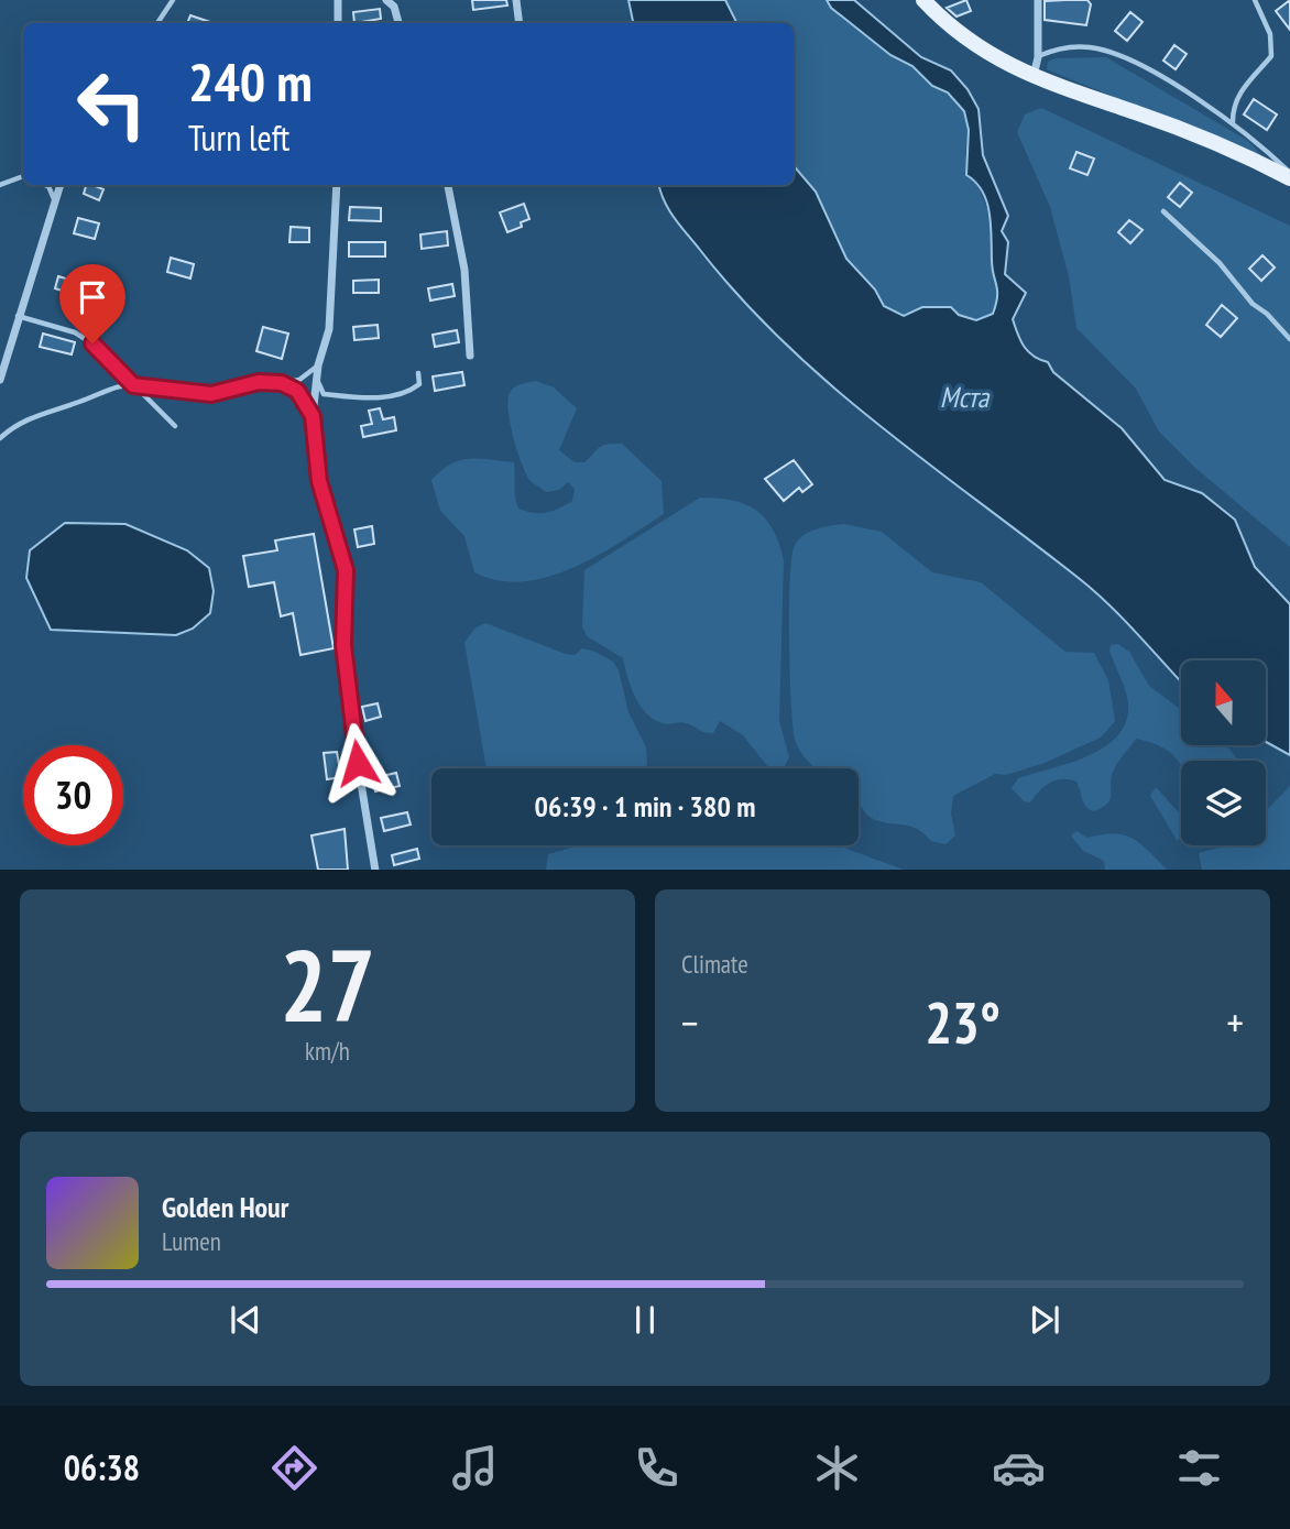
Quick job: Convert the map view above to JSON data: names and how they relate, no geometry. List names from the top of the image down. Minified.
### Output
{"water":["Мста"],"north":"top","page":{"turn":["240 m","Turn left"],"limit":"30","trip":"06:39 · 1 min · 380 m","tile":[["27","km/h"],"Climate"],"heat":["−","23°","+"],"song":["Golden Hour","Lumen"],"tabs":"06:38"}}
